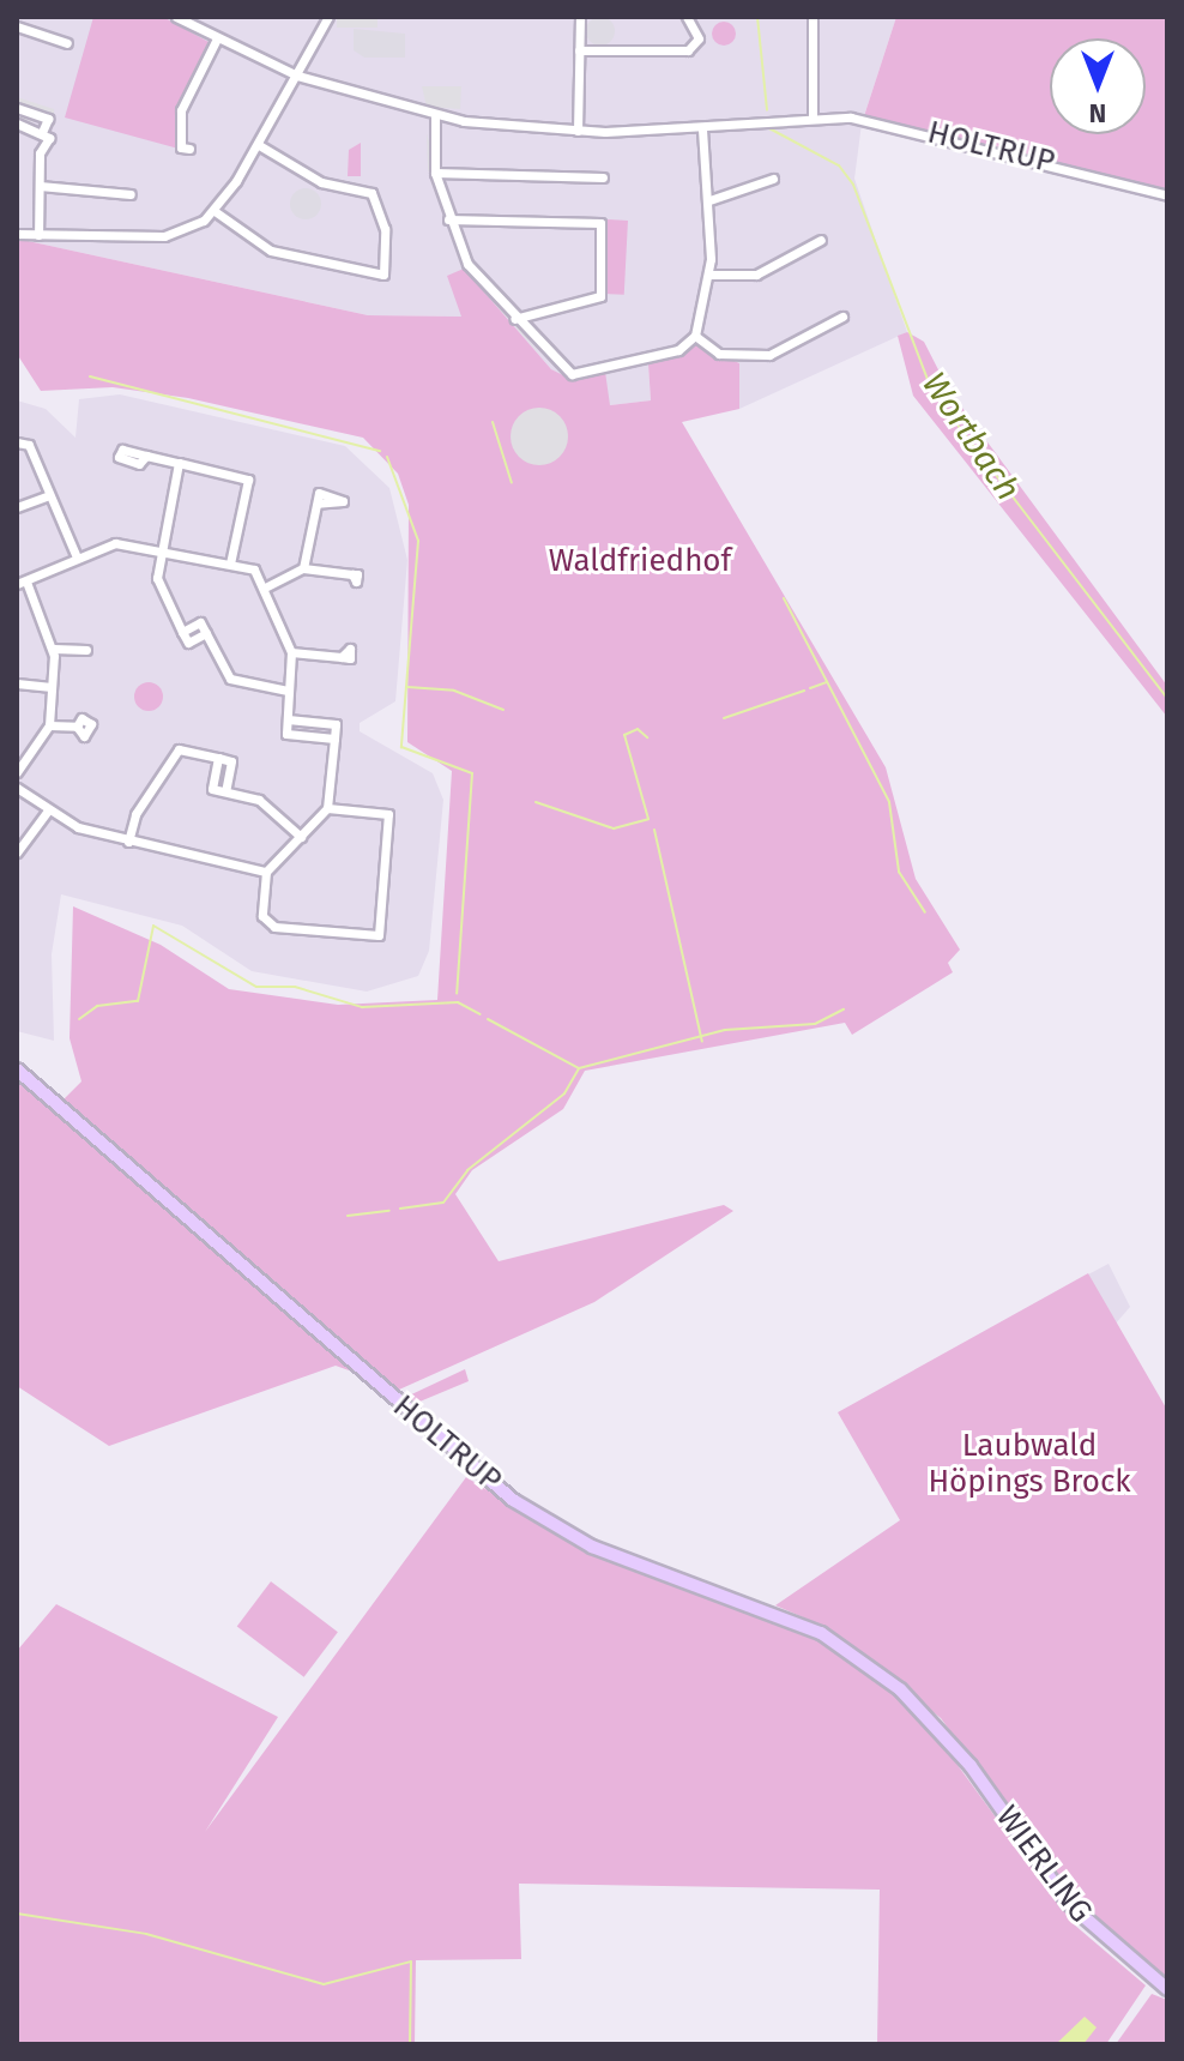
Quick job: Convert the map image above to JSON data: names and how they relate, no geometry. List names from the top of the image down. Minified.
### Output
{"streets":{"main road":["HOLTRUP","WIERLING"]},"crossings":[["HOLTRUP","WIERLING"]],"water":["Wortbach"],"parks":["Waldfriedhof","Laubwald Höpings Brock"],"north":"bottom"}
